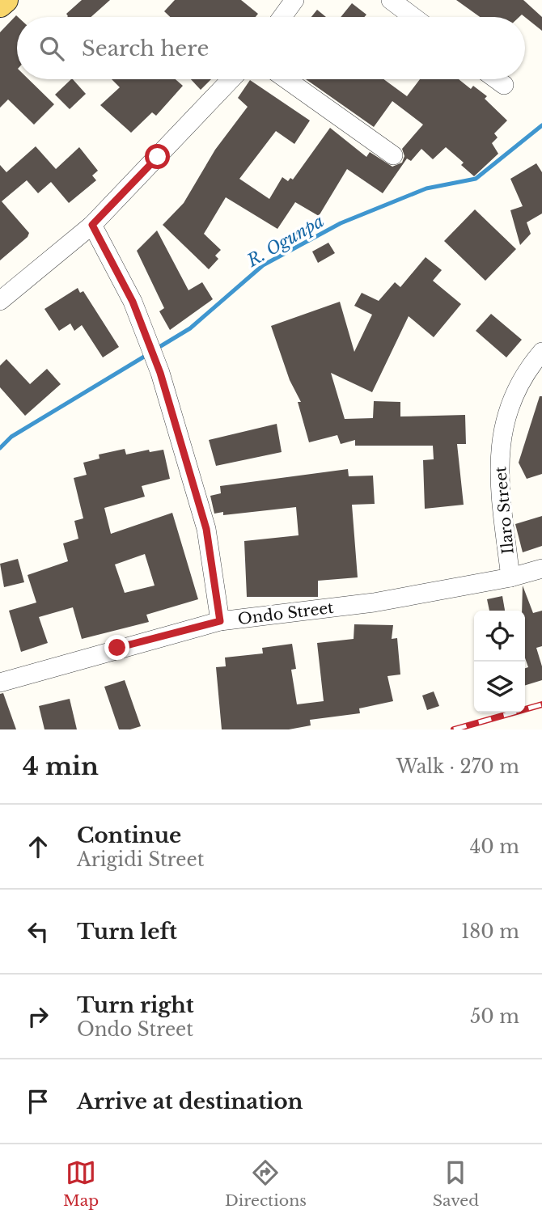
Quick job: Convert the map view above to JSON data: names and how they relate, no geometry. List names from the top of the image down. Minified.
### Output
{"streets":{"street":["Ilaro Street","Ondo Street"]},"crossings":[["Ilaro Street","Ondo Street"]],"water":["R. Ogunpa"],"page":{"search":"Search here","heading":["4 min","Walk · 270 m"],"list":[["Continue","Arigidi Street","40 m"],["Turn left","180 m"],["Turn right","Ondo Street","50 m"],"Arrive at destination"],"nav":["Map","Directions","Saved"]}}
